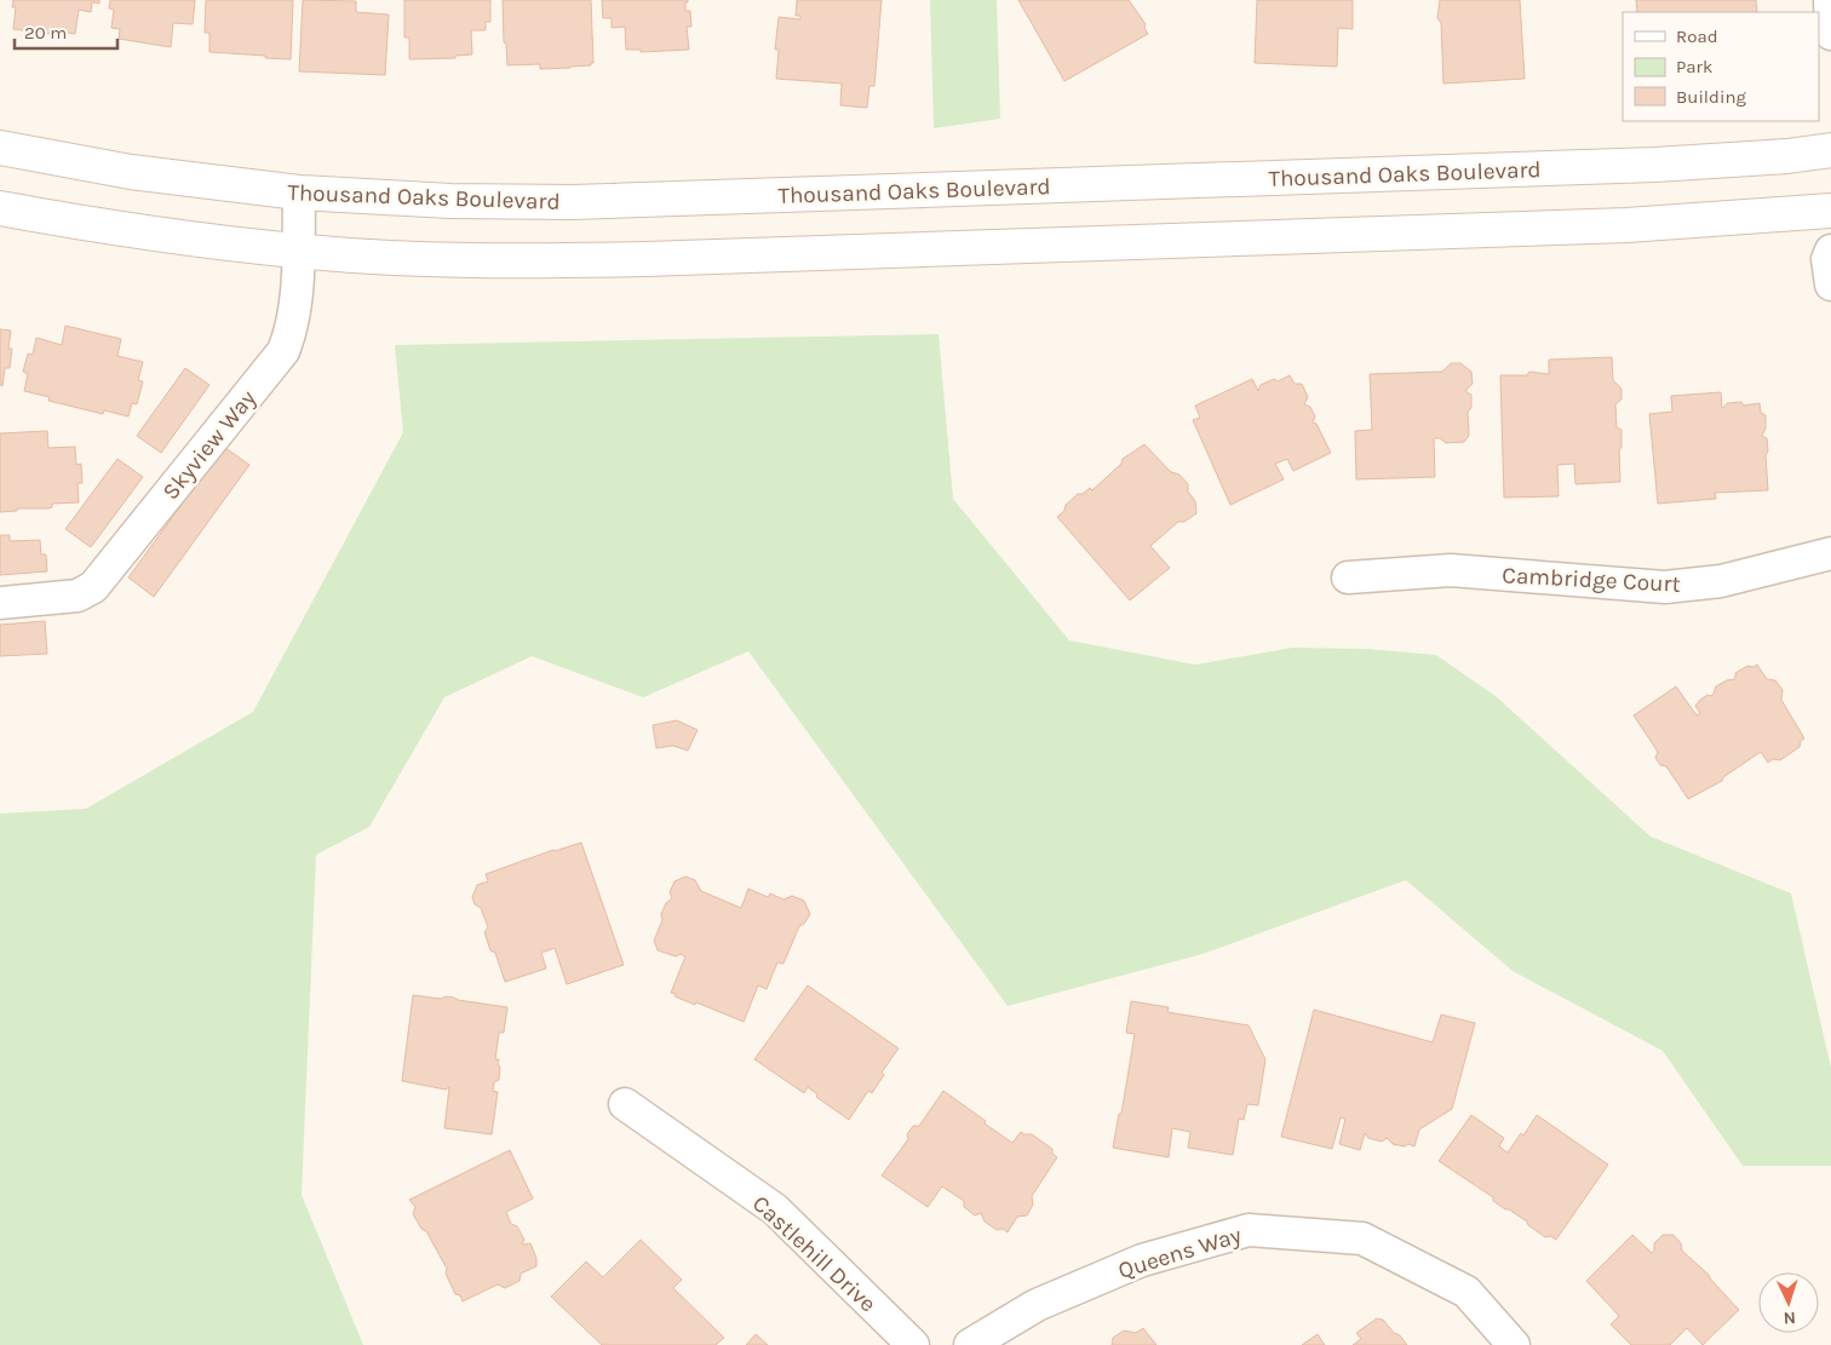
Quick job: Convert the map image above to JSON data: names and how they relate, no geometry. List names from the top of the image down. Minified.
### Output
{"streets":{"main road":["Thousand Oaks Boulevard"],"street":["Skyview Way","Cambridge Court","Queens Way","Castlehill Drive"]},"crossings":[["Thousand Oaks Boulevard","Skyview Way"]],"legend":["Road","Park","Building"],"scale_bar":"20 m","north":"bottom"}
